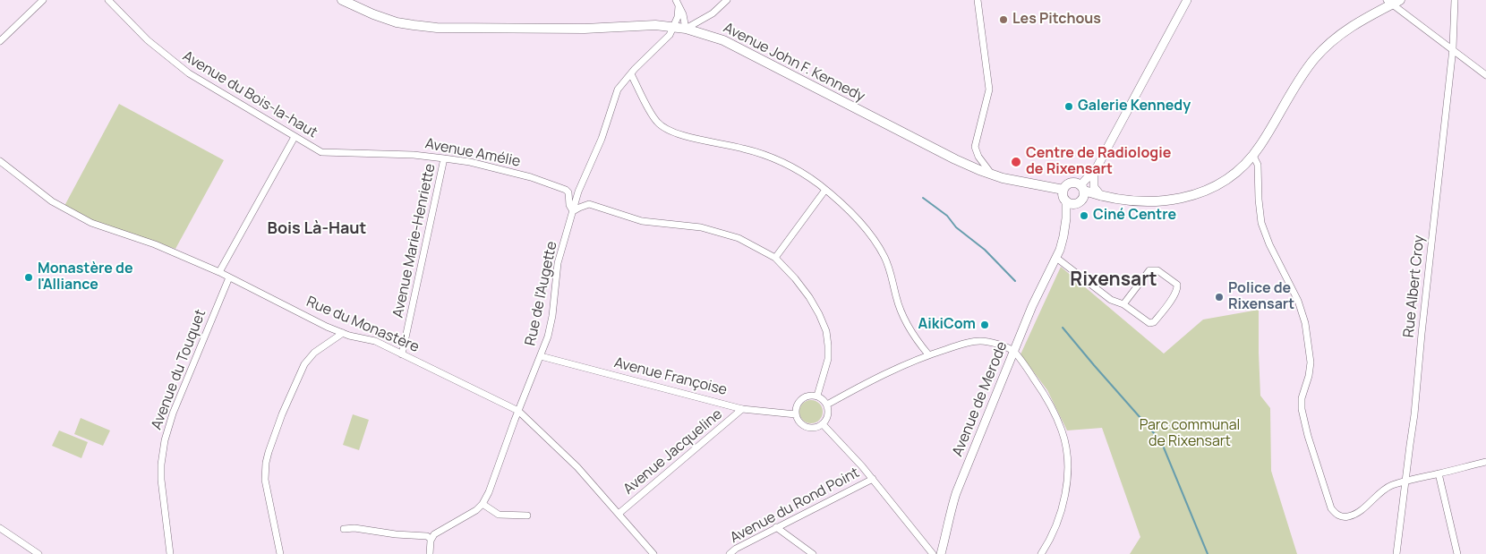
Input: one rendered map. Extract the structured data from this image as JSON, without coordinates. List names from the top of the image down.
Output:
{
  "streets": {
    "main road": ["Avenue John F. Kennedy"],
    "street": [
      "Avenue du Bois-la-haut",
      "Avenue Amélie",
      "Avenue Marie-Henriette",
      "Rue Albert Croy",
      "Rue de l'Augette",
      "Rue du Monastère",
      "Avenue du Touquet",
      "Avenue Françoise",
      "Avenue de Merode",
      "Avenue Jacqueline",
      "Avenue du Rond Point"
    ]
  },
  "crossings": [
    ["Avenue John F. Kennedy", "Rue de l'Augette"],
    ["Avenue John F. Kennedy", "Avenue de Merode"],
    ["Avenue du Bois-la-haut", "Avenue Amélie"],
    ["Avenue Amélie", "Avenue Marie-Henriette"],
    ["Avenue Amélie", "Rue de l'Augette"],
    ["Avenue Marie-Henriette", "Rue du Monastère"],
    ["Rue de l'Augette", "Rue du Monastère"],
    ["Rue de l'Augette", "Avenue Françoise"],
    ["Rue du Monastère", "Avenue du Touquet"],
    ["Rue du Monastère", "Avenue Jacqueline"],
    ["Avenue Françoise", "Avenue Jacqueline"]
  ],
  "districts": ["Bois Là-Haut", "Rixensart"],
  "parks": ["Parc communal de Rixensart"],
  "places": [
    "Les Pitchous",
    "Galerie Kennedy",
    "Centre de Radiologie de Rixensart",
    "Ciné Centre",
    "Monastère de l'Alliance",
    "Police de Rixensart",
    "AikiCom"
  ]
}
